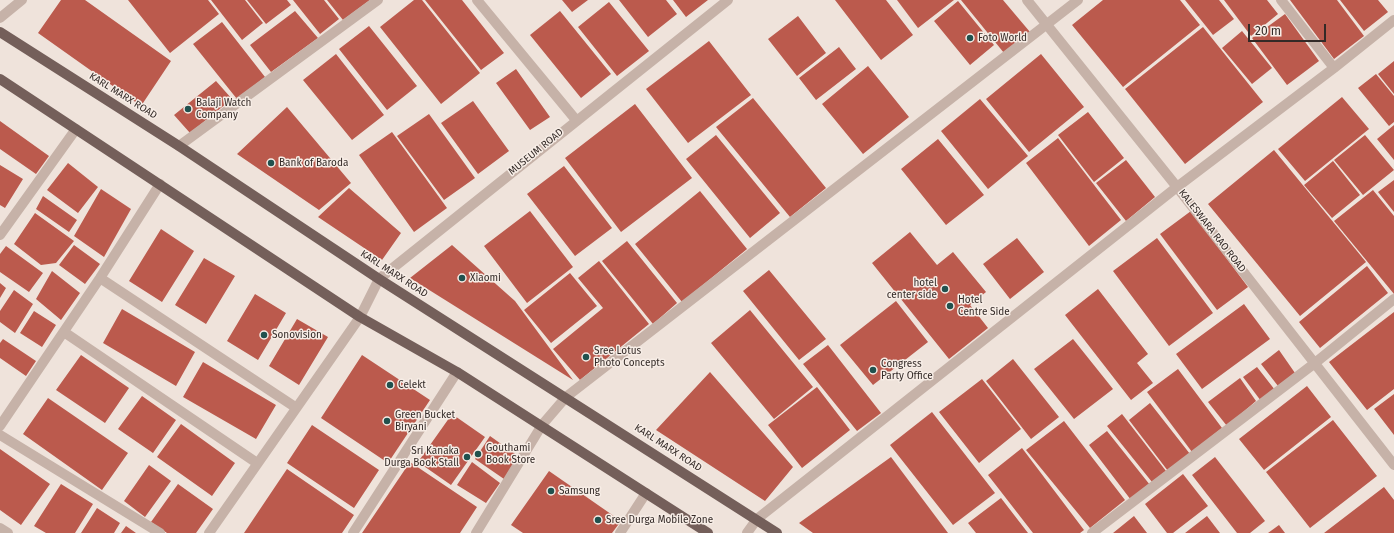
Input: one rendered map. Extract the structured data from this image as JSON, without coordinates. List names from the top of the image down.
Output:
{
  "streets": {
    "main road": ["KARL MARX ROAD"],
    "street": ["MUSEUM ROAD", "KALESWARA RAO ROAD"]
  },
  "crossings": [
    ["KARL MARX ROAD", "MUSEUM ROAD"]
  ],
  "places": [
    "Foto World",
    "Balaji Watch Company",
    "Bank of Baroda",
    "Xiaomi",
    "hotel center side",
    "Hotel Centre Side",
    "Sonovision",
    "Sree Lotus Photo Concepts",
    "Congress Party Office",
    "Celekt",
    "Green Bucket Biryani",
    "Gouthami Book Store",
    "Sri Kanaka Durga Book Stall",
    "Samsung",
    "Sree Durga Mobile Zone"
  ],
  "scale_bar": "20 m"
}
